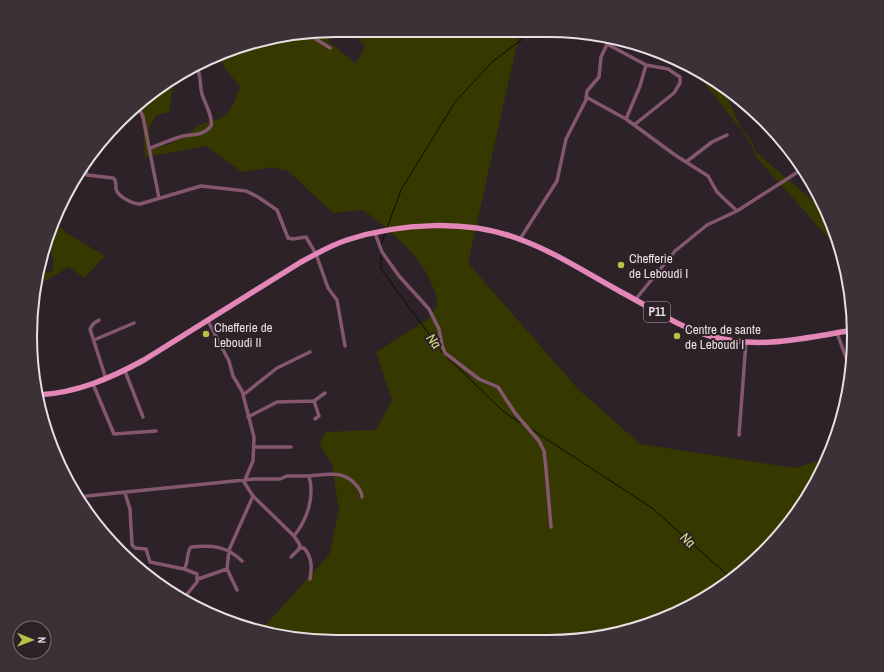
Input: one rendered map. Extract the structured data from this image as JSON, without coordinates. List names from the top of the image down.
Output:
{
  "streets": {
    "main road": ["P11"]
  },
  "water": ["Na"],
  "places": ["Chefferie de Leboudi I", "Chefferie de Leboudi II", "Centre de sante de Leboudi I"],
  "north": "right"
}
